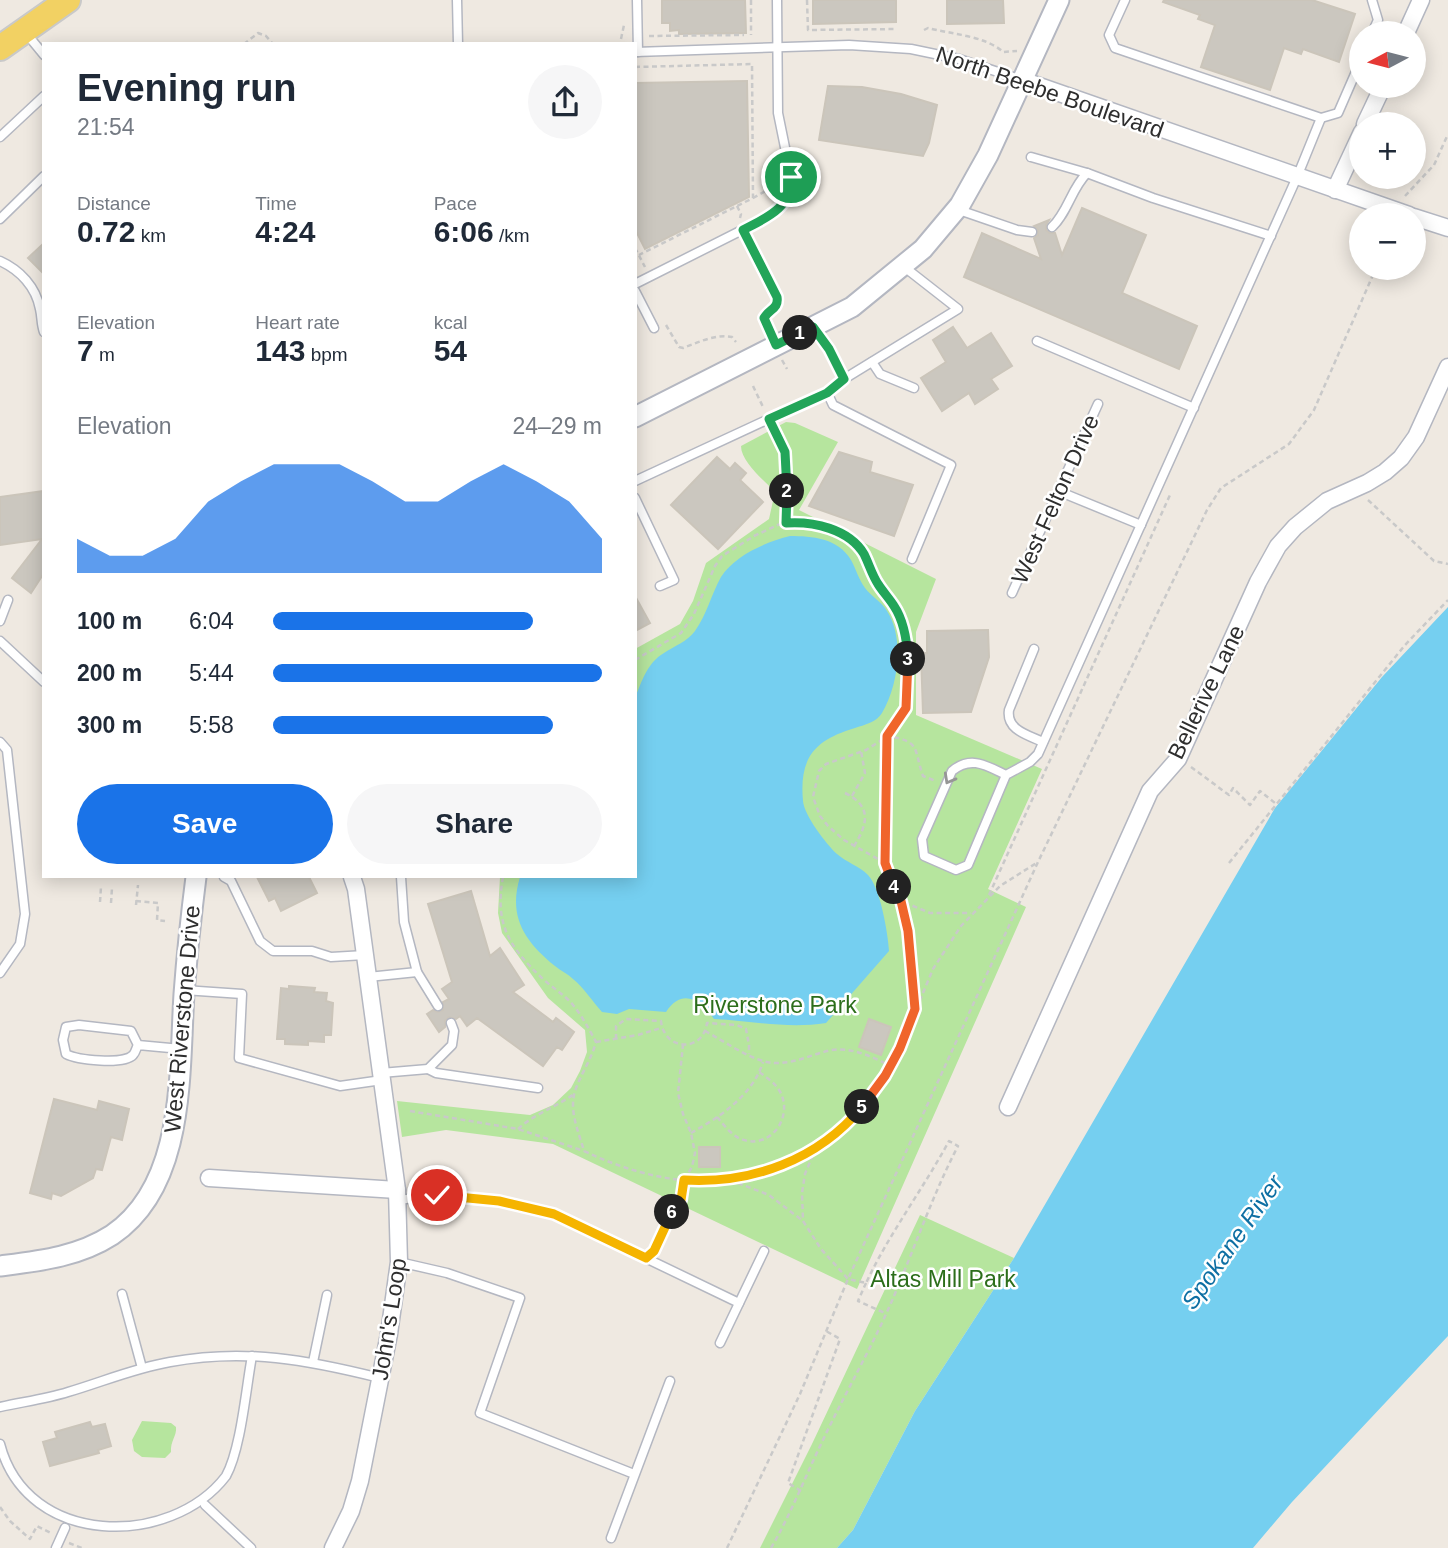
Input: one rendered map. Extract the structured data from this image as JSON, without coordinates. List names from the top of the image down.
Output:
{
  "streets": {
    "street": [
      "North Beebe Boulevard",
      "Bellerive Lane",
      "West Riverstone Drive",
      "John's Loop"
    ],
    "lane": ["West Felton Drive"]
  },
  "water": ["Spokane River"],
  "parks": ["Riverstone Park", "Altas Mill Park"],
  "north": "left",
  "page": {
    "map_buttons": ["+", "−"],
    "heading": ["Evening run", "21:54"],
    "stats": [
      ["Distance", "0.72 km"],
      ["Time", "4:24"],
      ["Pace", "6:06 /km"],
      ["Elevation", "7 m"],
      ["Heart rate", "143 bpm"],
      ["kcal", "54"]
    ],
    "pins": [
      "1",
      "2",
      "3",
      "4",
      "5",
      "6"
    ],
    "chart": ["Elevation", "24–29 m"],
    "list": [
      {
        "name": "100 m",
        "note": "6:04"
      },
      {
        "name": "200 m",
        "note": "5:44"
      },
      {
        "name": "300 m",
        "note": "5:58"
      }
    ],
    "buttons": ["Save", "Share"]
  }
}
